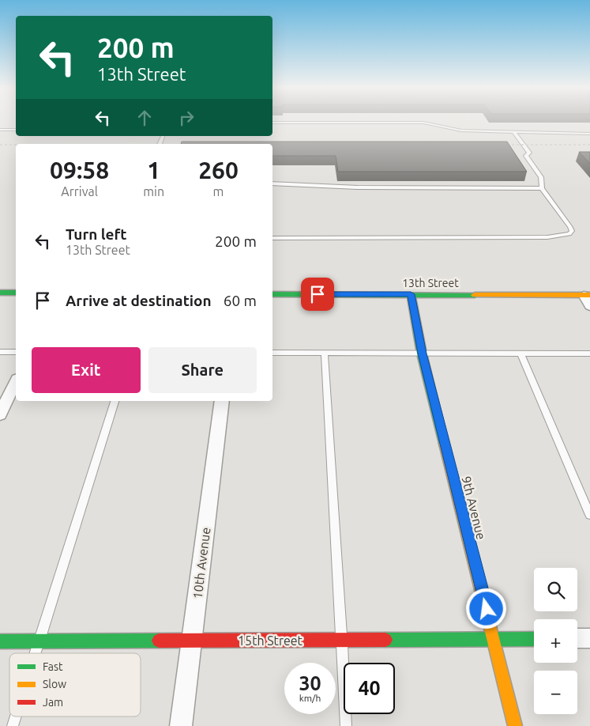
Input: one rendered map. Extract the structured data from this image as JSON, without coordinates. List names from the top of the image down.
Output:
{
  "streets": {
    "street": [
      "13th Street",
      "9th Avenue",
      "10th Avenue",
      "15th Street"
    ]
  },
  "crossings": [
    ["13th Street", "9th Avenue"],
    ["9th Avenue", "15th Street"],
    ["10th Avenue", "15th Street"]
  ],
  "legend": ["Fast", "Slow", "Jam"],
  "page": {
    "turn": ["200 m", "13th Street"],
    "eta": [
      "09:58",
      "Arrival",
      "1",
      "min",
      "260",
      "m"
    ],
    "list": [
      {
        "name": "Turn left",
        "note": "13th Street",
        "value": "200 m"
      },
      {
        "name": "Arrive at destination",
        "value": "60 m"
      }
    ],
    "buttons": ["Exit", "Share"],
    "map_buttons": ["+", "−"],
    "speed": "30 km/h",
    "limit": "40"
  }
}
